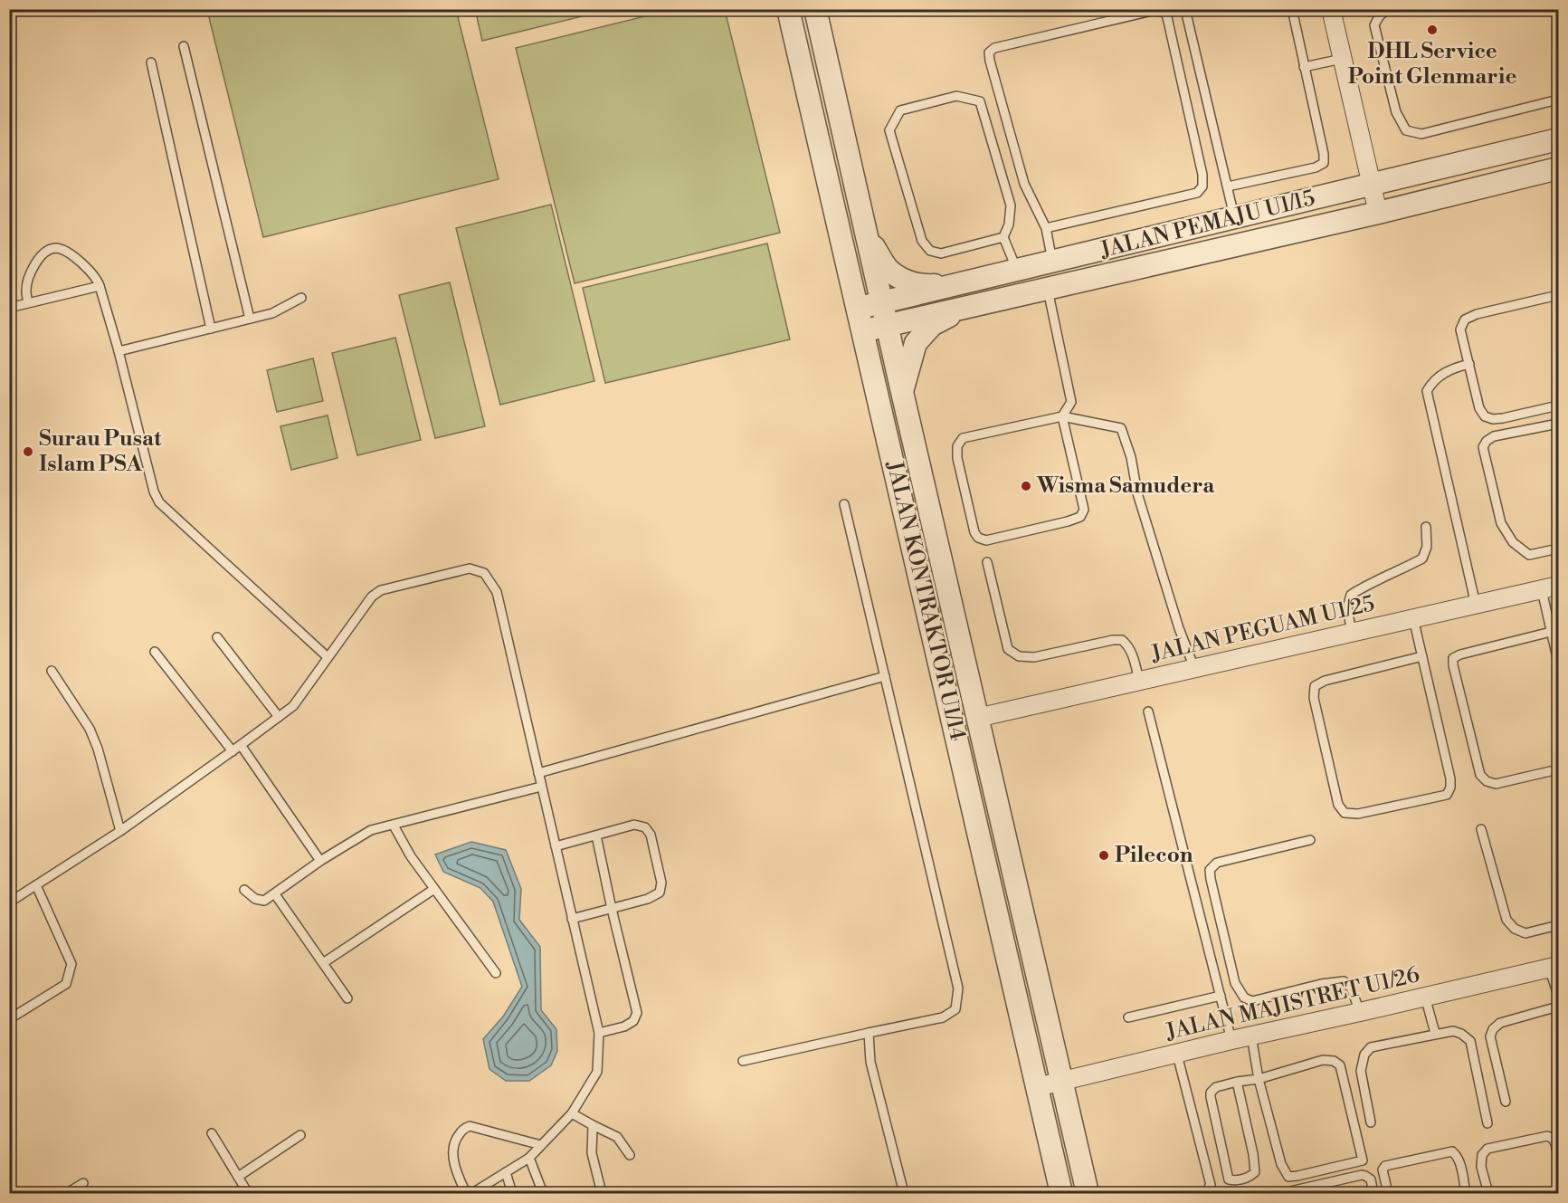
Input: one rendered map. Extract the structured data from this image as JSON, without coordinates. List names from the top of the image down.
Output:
{
  "streets": {
    "street": [
      "JALAN PEMAJU U1/15",
      "JALAN KONTRAKTOR U1/14",
      "JALAN PEGUAM U1/25",
      "JALAN MAJISTRET U1/26"
    ]
  },
  "crossings": [
    ["JALAN PEMAJU U1/15", "JALAN KONTRAKTOR U1/14"],
    ["JALAN KONTRAKTOR U1/14", "JALAN PEGUAM U1/25"],
    ["JALAN KONTRAKTOR U1/14", "JALAN MAJISTRET U1/26"]
  ],
  "places": [
    "DHL Service Point Glenmarie",
    "Surau Pusat Islam PSA",
    "Wisma Samudera",
    "Pilecon"
  ]
}
